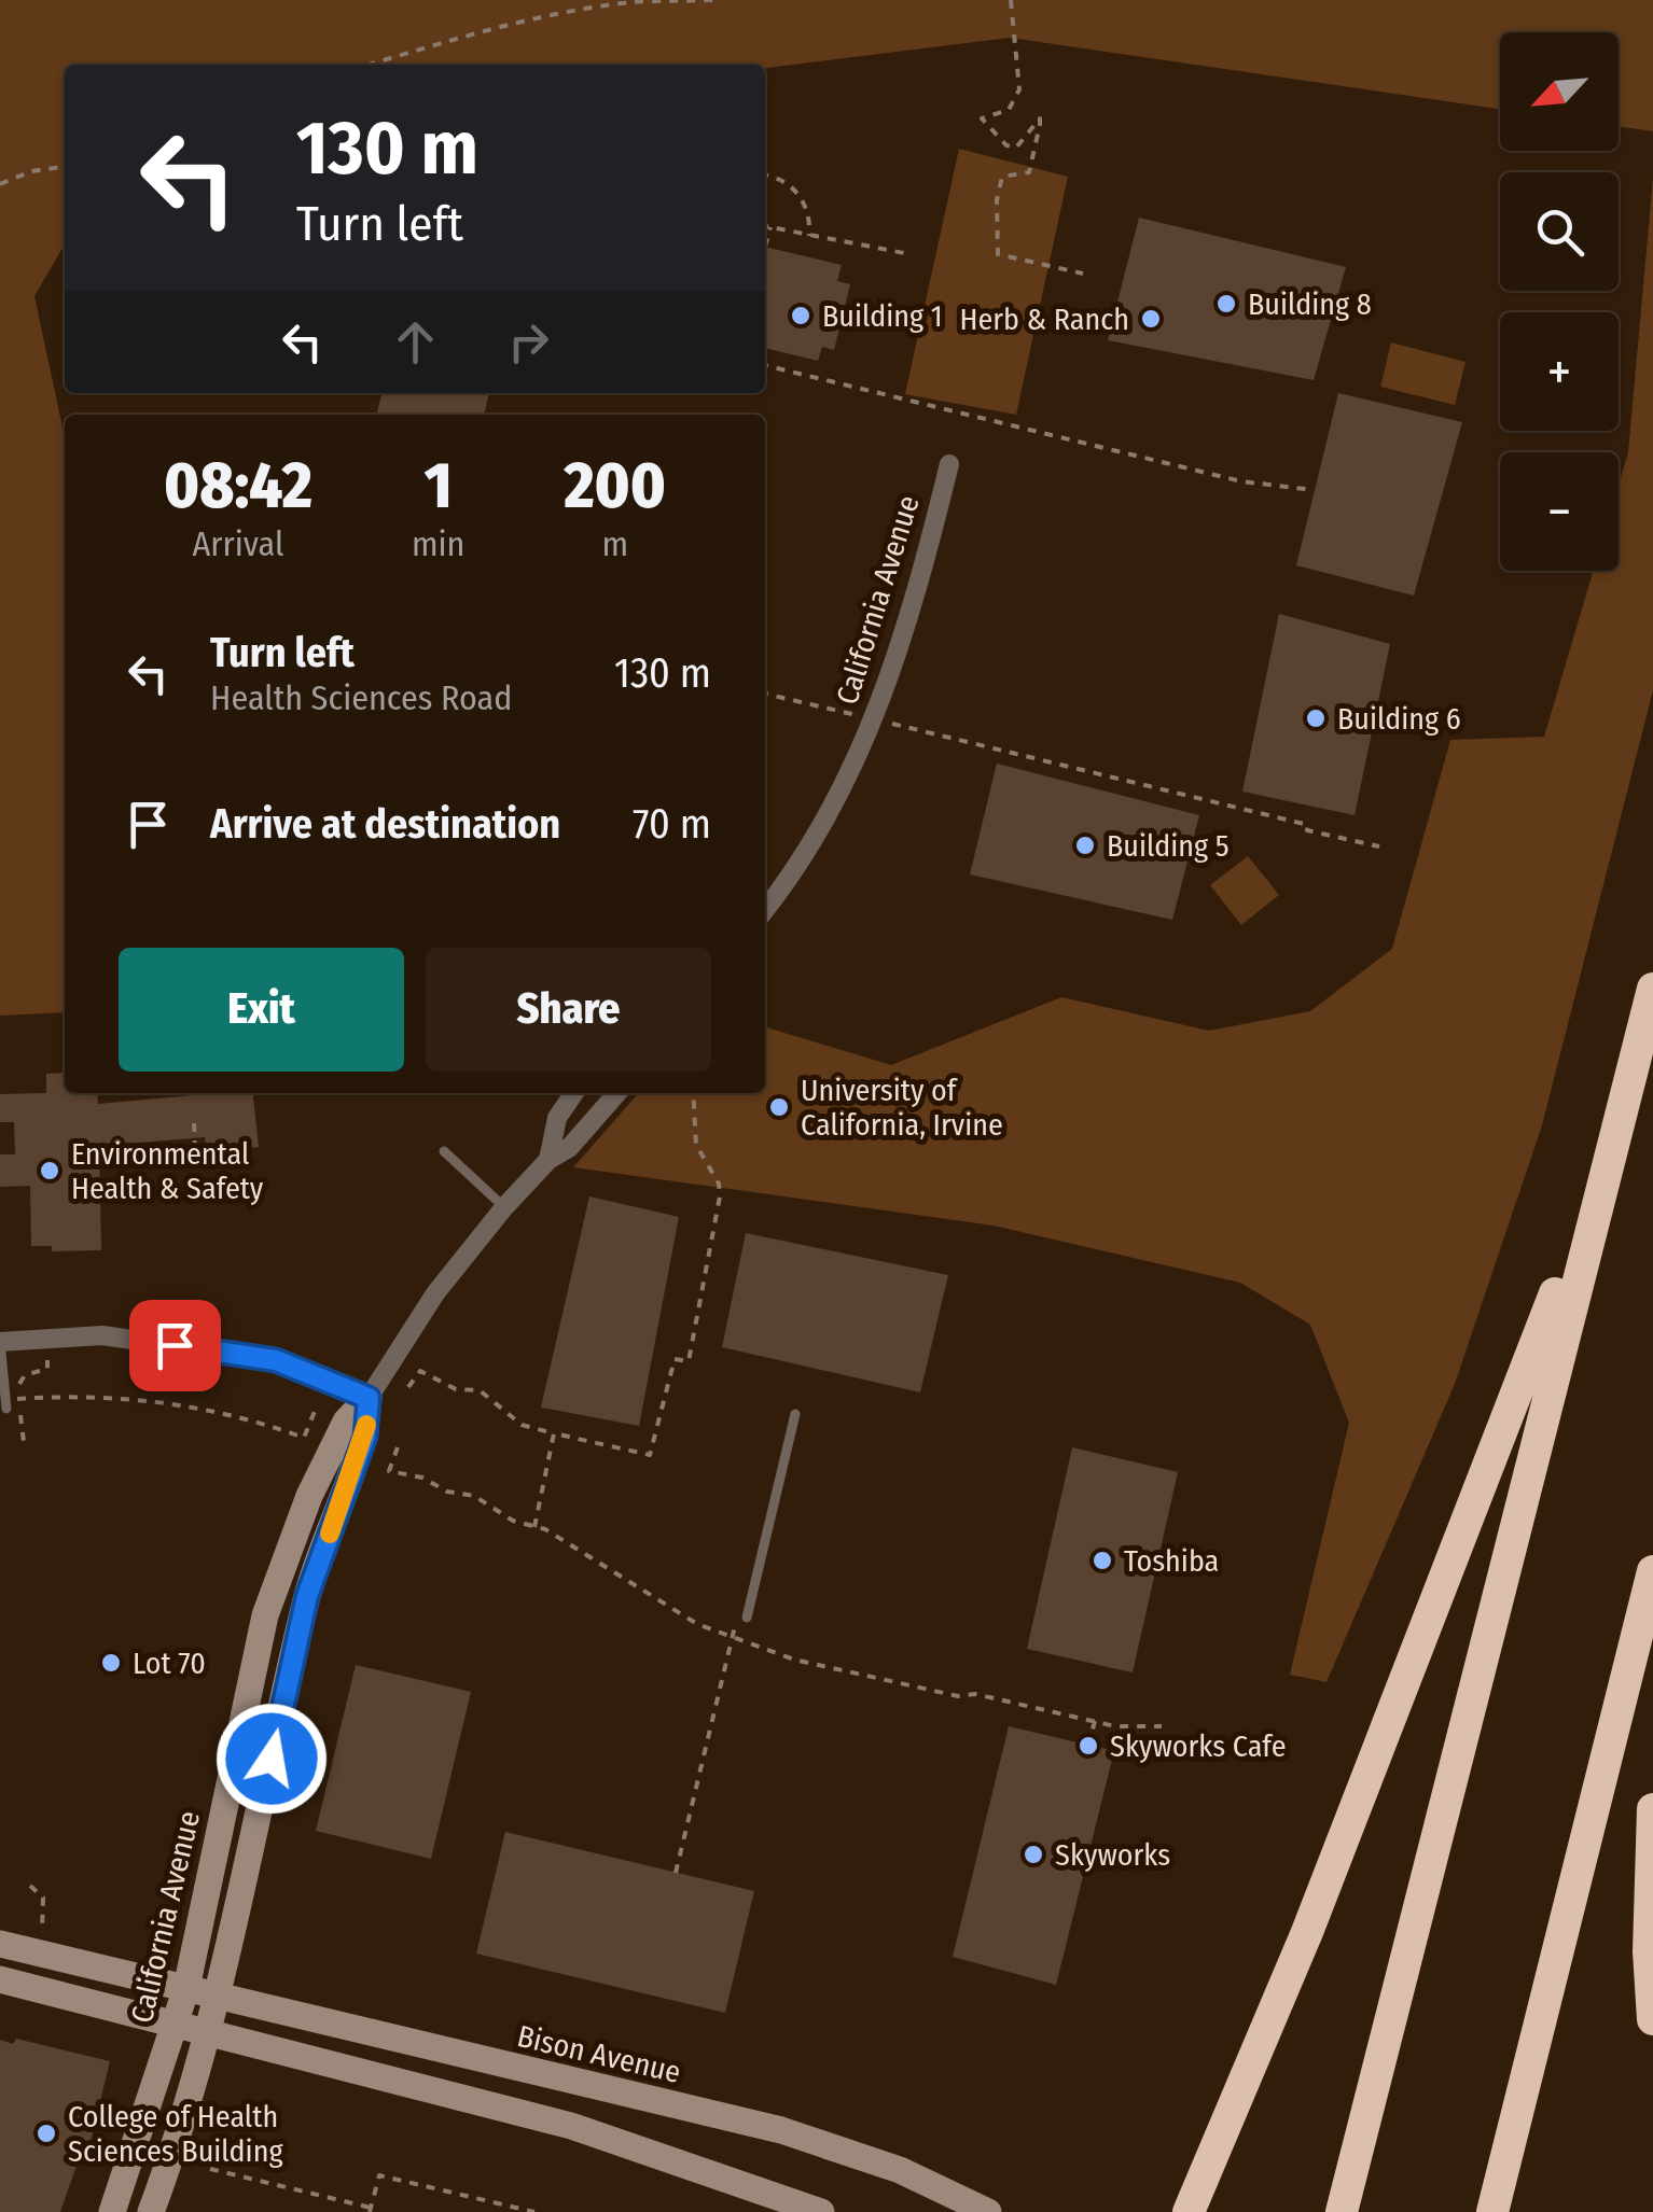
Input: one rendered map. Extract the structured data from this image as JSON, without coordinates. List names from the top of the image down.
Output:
{
  "streets": {
    "main road": ["California Avenue", "Bison Avenue"]
  },
  "crossings": [
    ["California Avenue", "Bison Avenue"]
  ],
  "places": [
    "Building 8",
    "Building 1",
    "Herb & Ranch",
    "Building 6",
    "Building 5",
    "University of California, Irvine",
    "Environmental Health & Safety",
    "Toshiba",
    "Lot 70",
    "Skyworks Cafe",
    "Skyworks",
    "College of Health Sciences Building"
  ],
  "north": "bottom left",
  "page": {
    "map_buttons": ["+", "−"],
    "turn": ["130 m", "Turn left"],
    "eta": [
      "08:42",
      "Arrival",
      "1",
      "min",
      "200",
      "m"
    ],
    "list": [
      {
        "name": "Turn left",
        "note": "Health Sciences Road",
        "value": "130 m"
      },
      {
        "name": "Arrive at destination",
        "value": "70 m"
      }
    ],
    "buttons": ["Exit", "Share"]
  }
}
